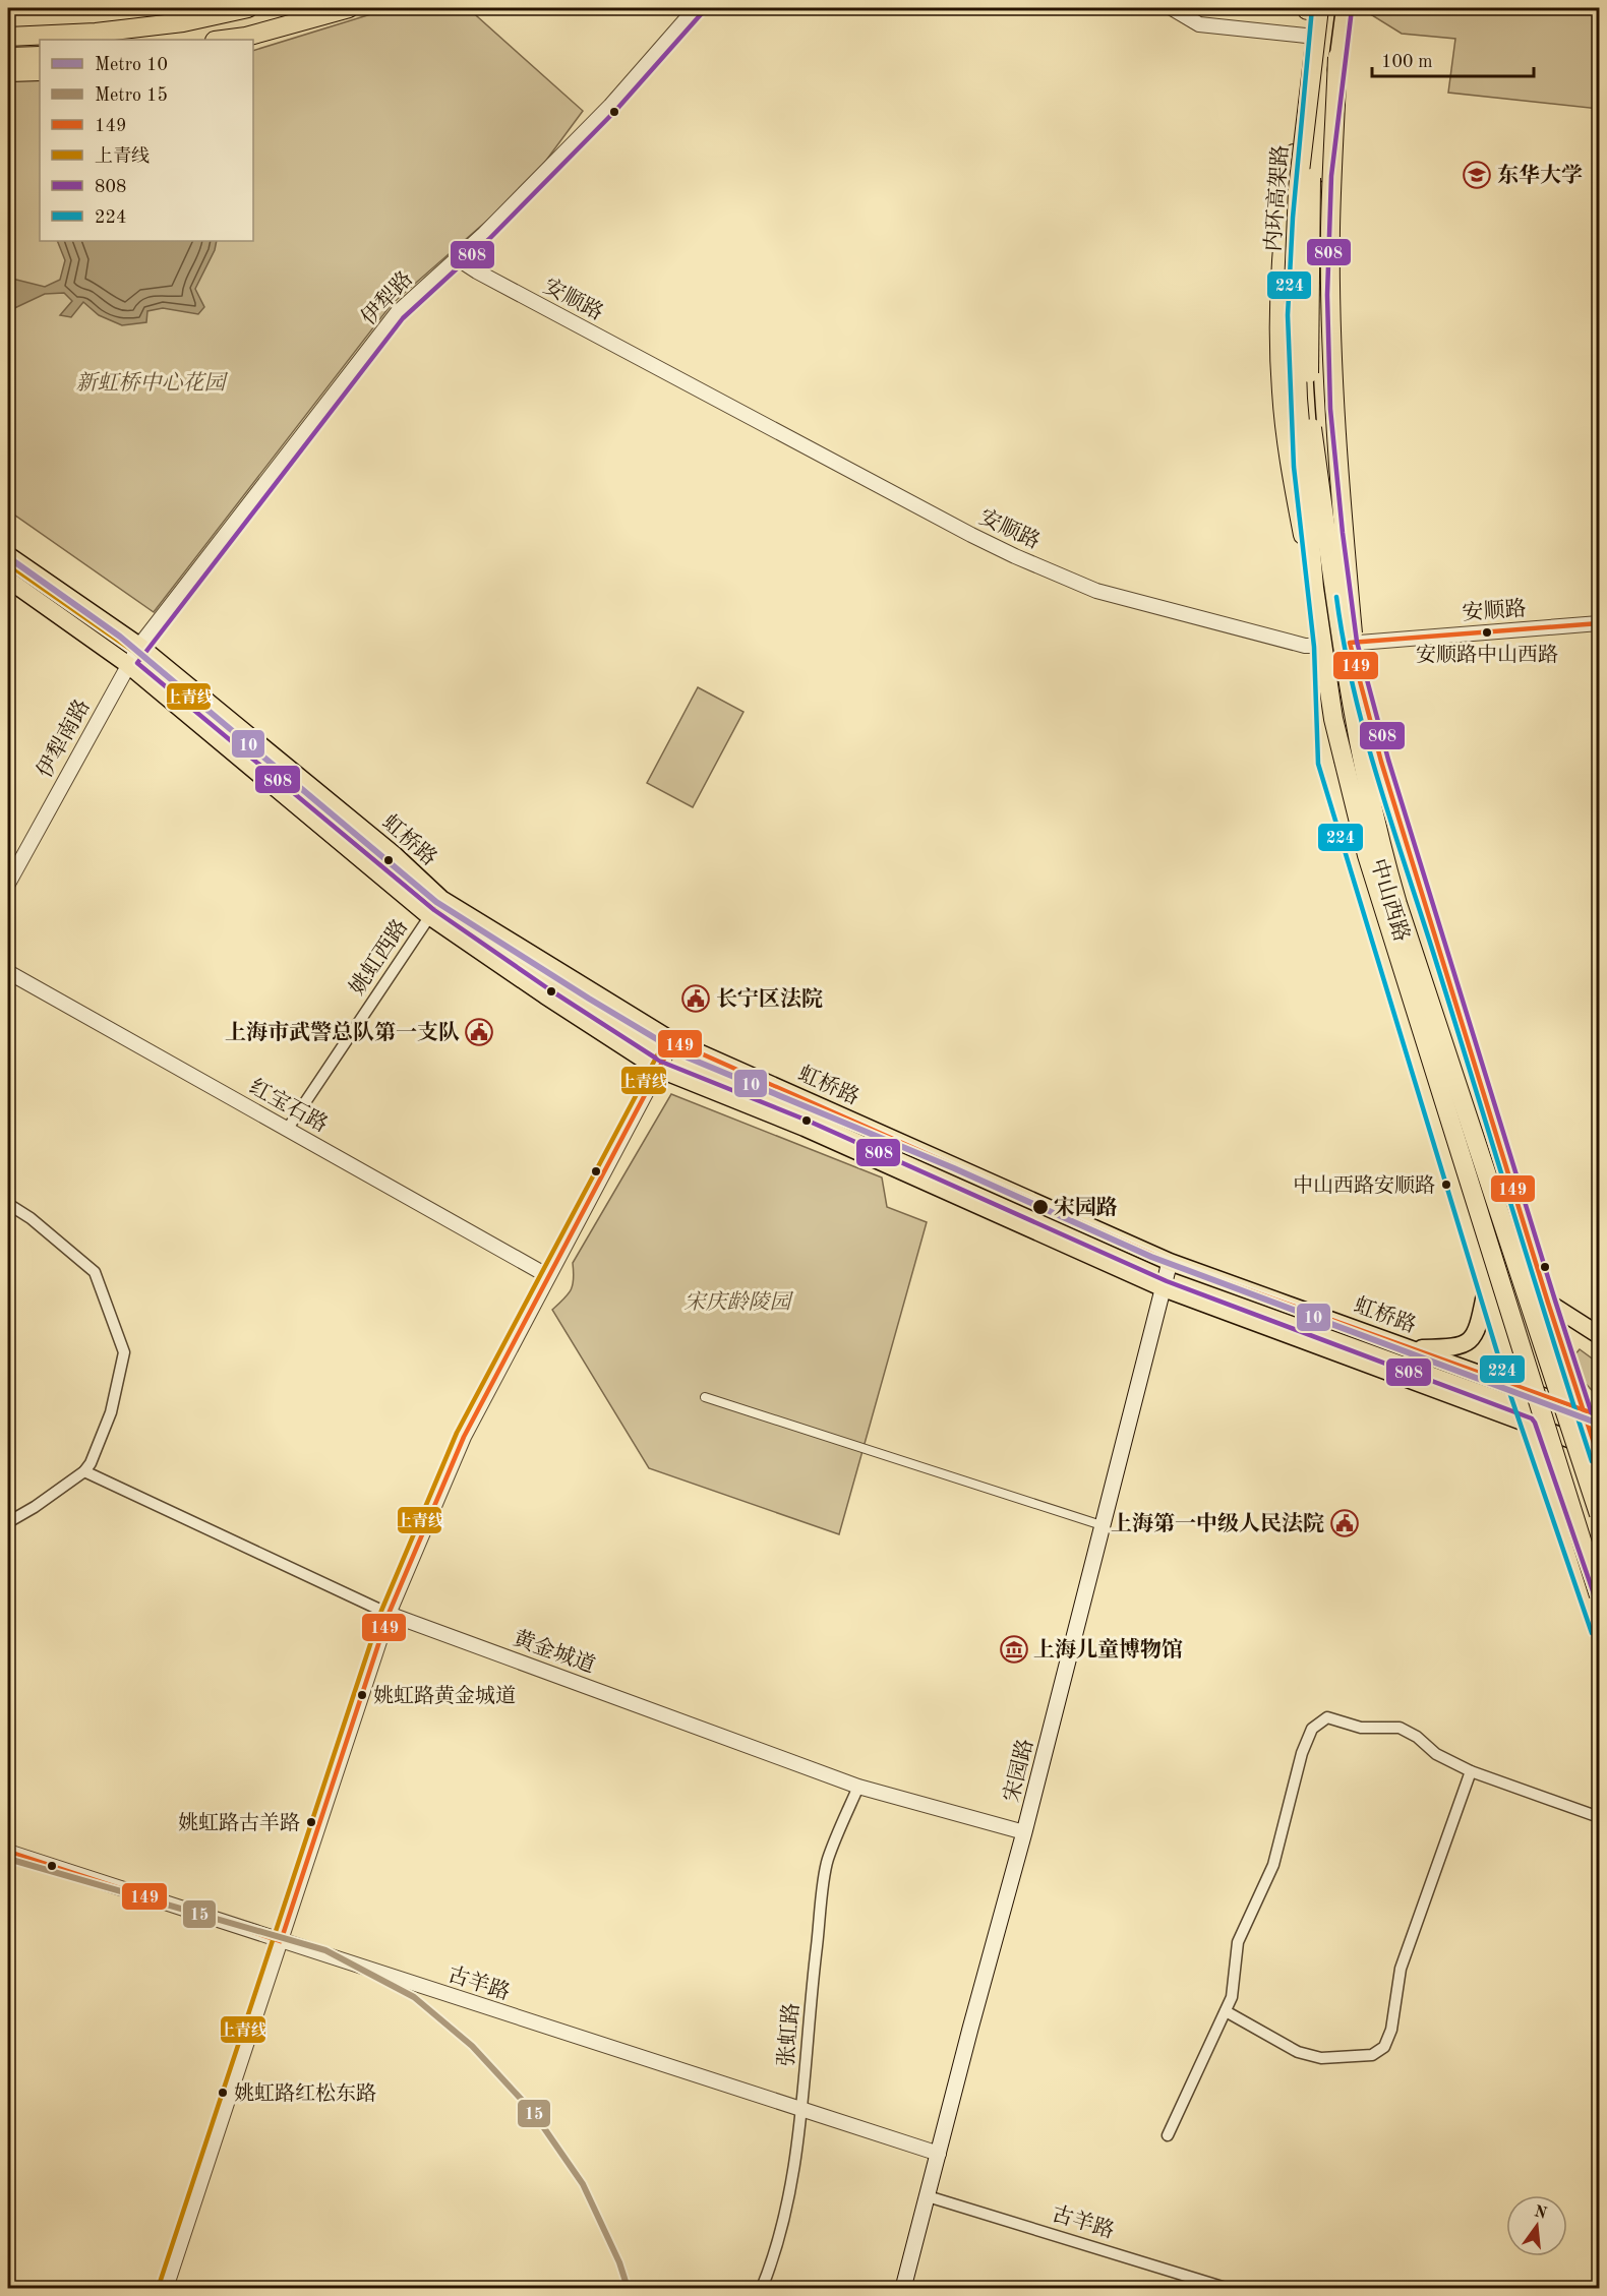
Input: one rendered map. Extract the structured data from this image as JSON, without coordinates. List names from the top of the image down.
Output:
{
  "streets": {
    "highway": ["内环高架路"],
    "main road": ["虹桥路", "中山西路", "宋园路"],
    "street": [
      "伊犁路",
      "安顺路",
      "伊犁南路",
      "姚虹西路",
      "红宝石路",
      "黄金城道",
      "古羊路",
      "张虹路"
    ]
  },
  "crossings": [
    ["内环高架路", "中山西路"],
    ["伊犁路", "安顺路"],
    ["伊犁路", "伊犁南路"],
    ["伊犁路", "虹桥路"],
    ["安顺路", "中山西路"],
    ["伊犁南路", "虹桥路"],
    ["虹桥路", "中山西路"],
    ["虹桥路", "姚虹西路"],
    ["虹桥路", "宋园路"],
    ["姚虹西路", "红宝石路"],
    ["黄金城道", "宋园路"],
    ["黄金城道", "张虹路"],
    ["宋园路", "古羊路"],
    ["古羊路", "张虹路"]
  ],
  "parks": ["新虹桥中心花园", "宋庆龄陵园"],
  "places": {
    "school or university": ["东华大学"],
    "other": [
      "安顺路中山西路",
      "中山西路安顺路",
      "宋园路",
      "姚虹路黄金城道",
      "姚虹路古羊路",
      "姚虹路红松东路"
    ],
    "public building": ["长宁区法院", "上海市武警总队第一支队", "上海第一中级人民法院"],
    "museum": ["上海儿童博物馆"]
  },
  "lines": [
    "transit line 224",
    "transit line 808",
    "metro line 10",
    "transit line 上青线",
    "transit line 149",
    "metro line 15"
  ],
  "legend": [
    "Metro 10",
    "Metro 15",
    "149",
    "上青线",
    "808",
    "224"
  ],
  "scale_bar": "100 m",
  "north": "top"
}
